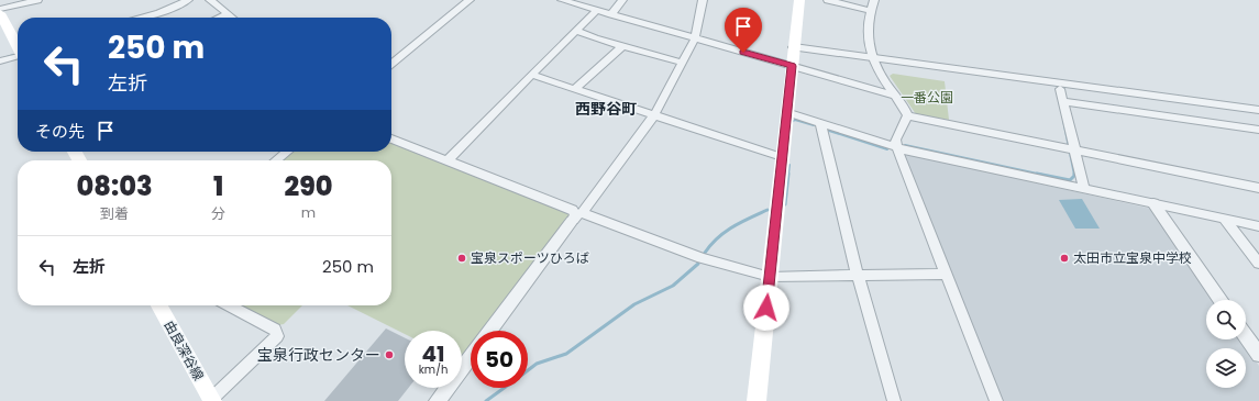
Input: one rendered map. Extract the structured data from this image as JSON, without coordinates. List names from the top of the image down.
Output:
{
  "streets": {
    "main road": ["由良深谷線"]
  },
  "districts": ["西野谷町"],
  "parks": ["一番公園"],
  "places": ["宝泉スポーツひろば", "太田市立宝泉中学校", "宝泉行政センター"],
  "page": {
    "turn": ["250 m", "左折"],
    "then": "その先",
    "eta": [
      "08:03",
      "到着",
      "1",
      "分",
      "290",
      "m"
    ],
    "list": [
      {
        "name": "左折",
        "value": "250 m"
      }
    ],
    "speed": "41 km/h",
    "limit": "50"
  }
}
